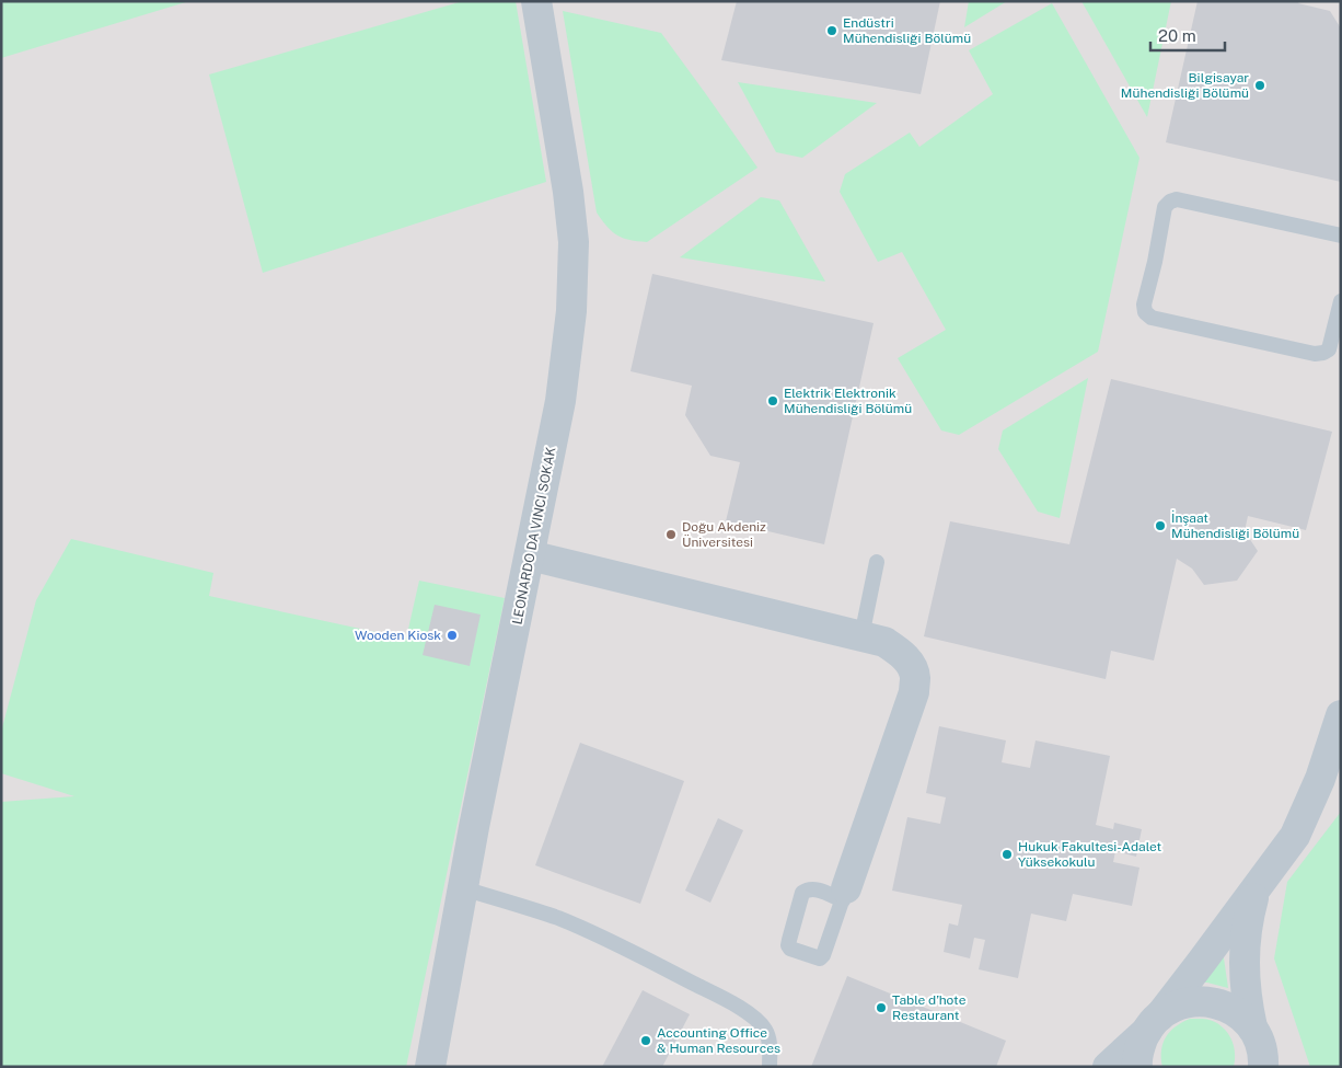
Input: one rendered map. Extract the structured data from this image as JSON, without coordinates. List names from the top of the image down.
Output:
{
  "streets": {
    "street": ["LEONARDO DA VINCI SOKAK"]
  },
  "places": [
    "Endüstri Mühendisliği Bölümü",
    "Bilgisayar Mühendisliği Bölümü",
    "Elektrik Elektronik Mühendisliği Bölümü",
    "İnşaat Mühendisliği Bölümü",
    "Doğu Akdeniz Üniversitesi",
    "Wooden Kiosk",
    "Hukuk Fakultesi-Adalet Yüksekokulu",
    "Table d’hote Restaurant",
    "Accounting Office & Human Resources"
  ],
  "scale_bar": "20 m"
}
